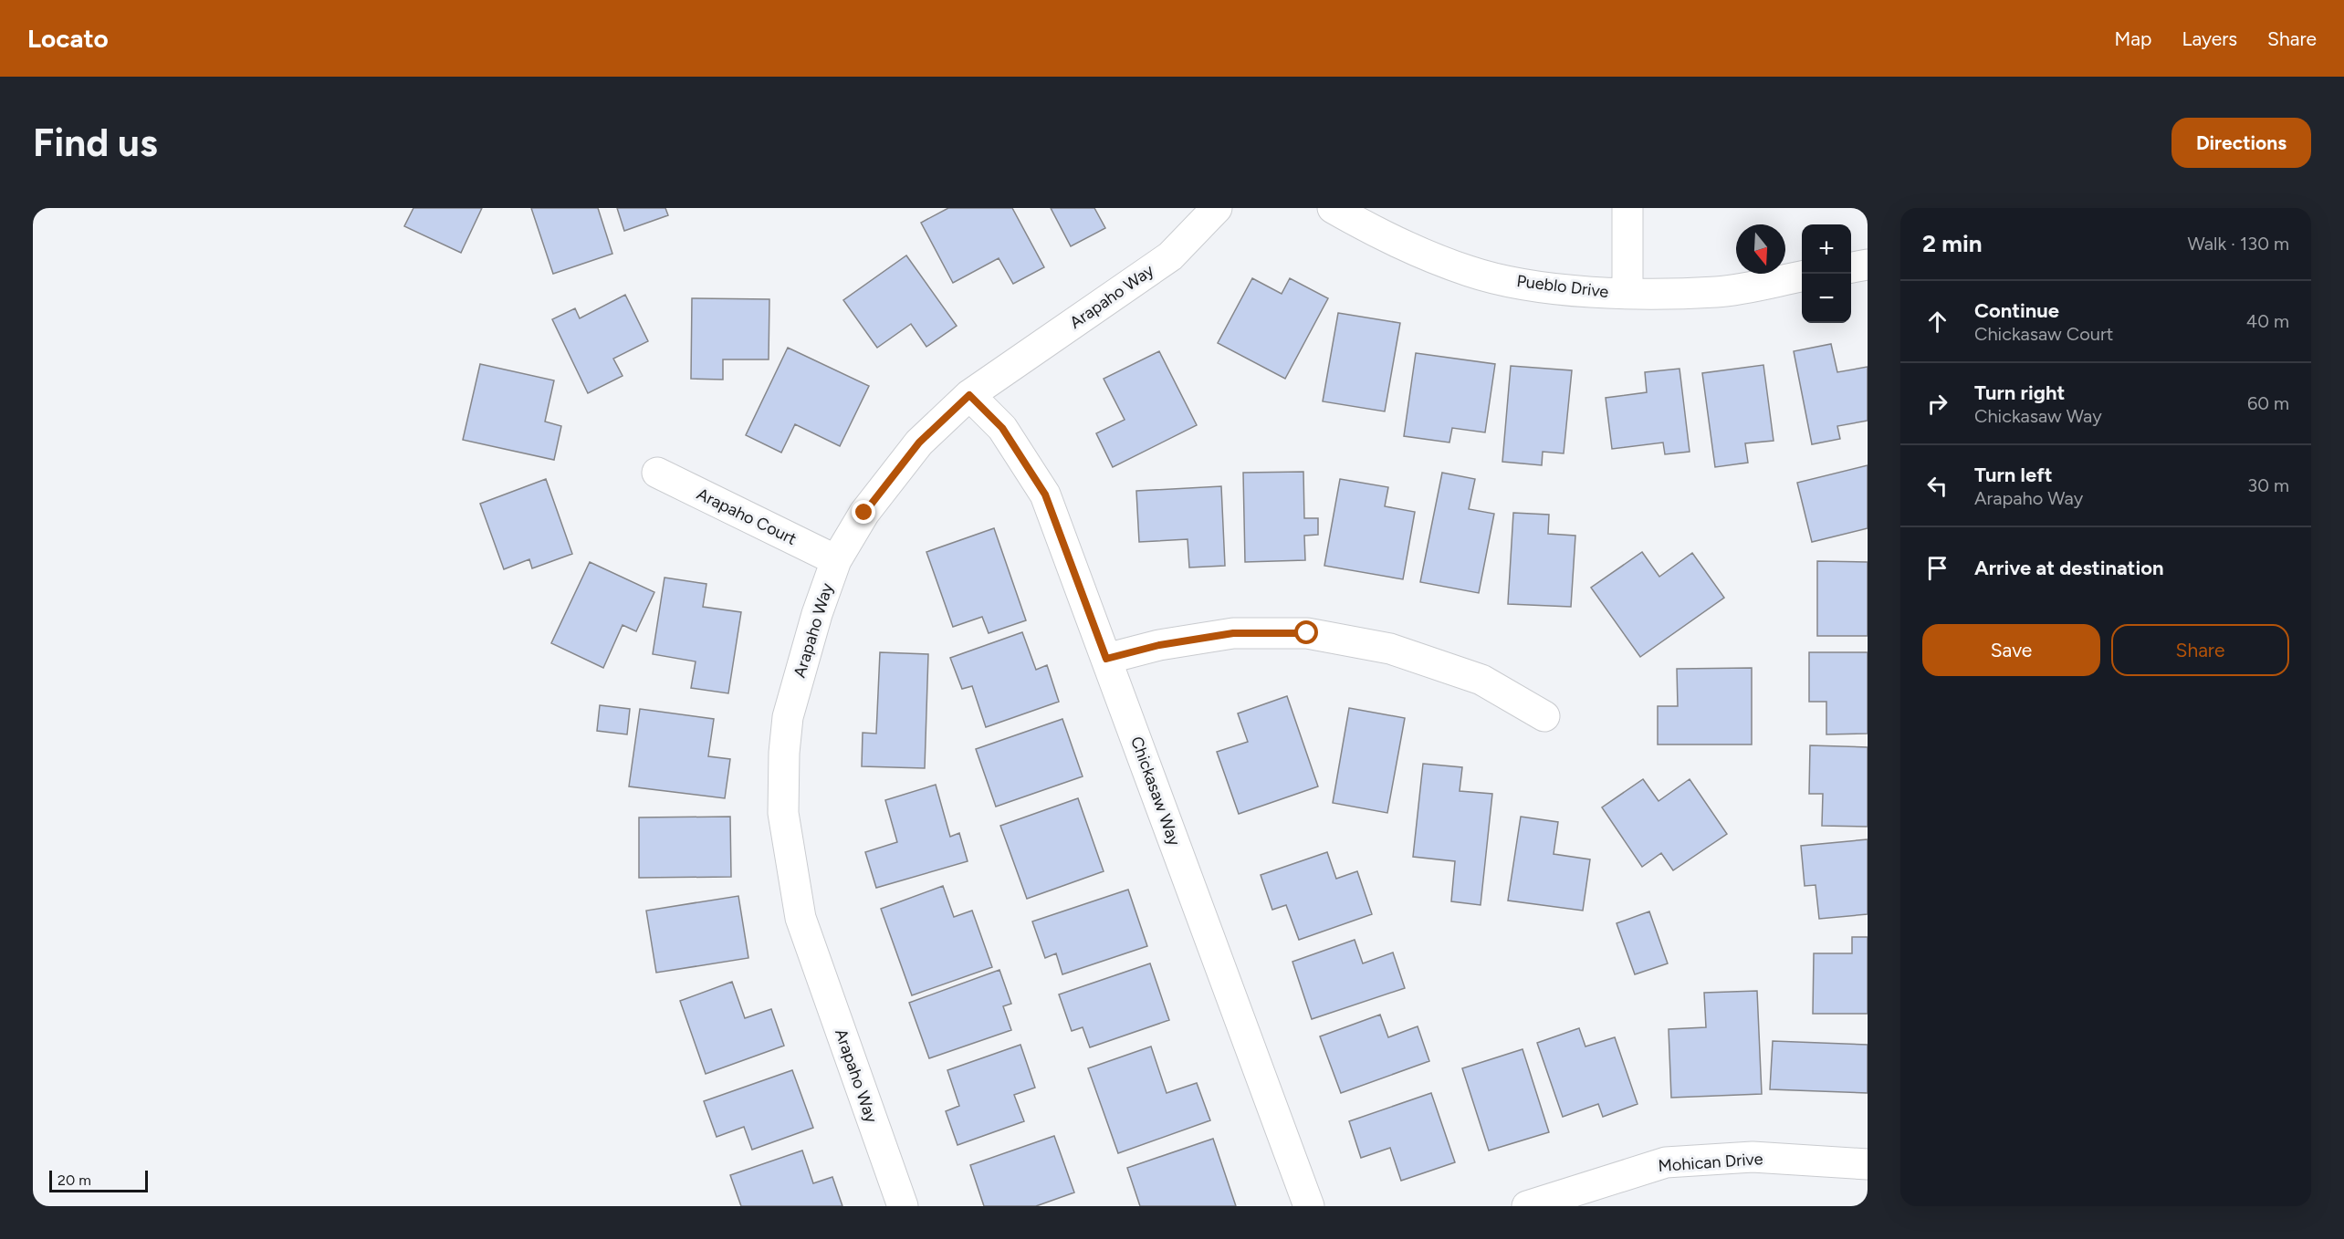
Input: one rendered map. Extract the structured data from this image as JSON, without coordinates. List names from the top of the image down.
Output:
{
  "streets": {
    "street": [
      "Pueblo Drive",
      "Arapaho Way",
      "Arapaho Court",
      "Chickasaw Way",
      "Mohican Drive"
    ]
  },
  "crossings": [
    ["Arapaho Way", "Arapaho Court"],
    ["Arapaho Way", "Chickasaw Way"]
  ],
  "scale_bar": "20 m",
  "north": "bottom",
  "page": {
    "header": "Locato",
    "nav": ["Map", "Layers", "Share"],
    "buttons": [
      "Directions",
      ["Save", "Share"]
    ],
    "title": "Find us",
    "heading": ["2 min", "Walk · 130 m"],
    "map_buttons": ["+", "−"],
    "list": [
      ["Continue", "Chickasaw Court", "40 m"],
      ["Turn right", "Chickasaw Way", "60 m"],
      ["Turn left", "Arapaho Way", "30 m"],
      "Arrive at destination"
    ],
    "scale": "20 m"
  }
}
